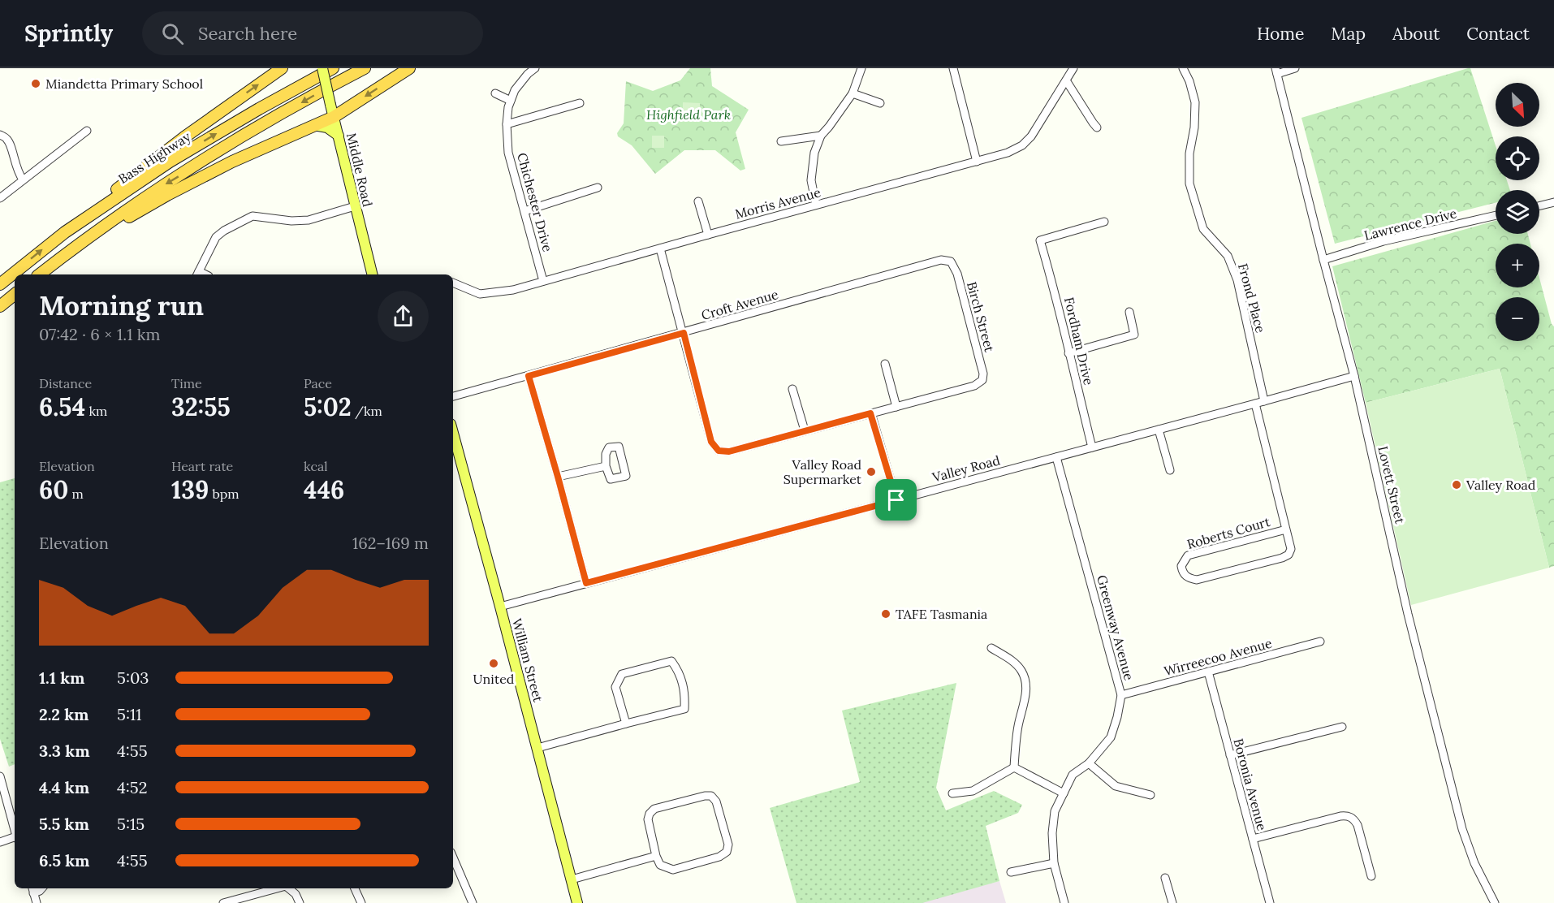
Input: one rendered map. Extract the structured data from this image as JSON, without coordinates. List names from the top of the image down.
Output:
{
  "streets": {
    "highway": ["Bass Highway"],
    "main road": ["Middle Road", "William Street"],
    "street": [
      "Chichester Drive",
      "Morris Avenue",
      "Lawrence Drive",
      "Frond Place",
      "Croft Avenue",
      "Birch Street",
      "Fordham Drive",
      "Valley Road",
      "Lovett Street",
      "Roberts Court",
      "Greenway Avenue",
      "Wirreecoo Avenue",
      "Boronia Avenue"
    ]
  },
  "crossings": [
    ["Chichester Drive", "Morris Avenue"],
    ["Lawrence Drive", "Lovett Street"],
    ["Frond Place", "Valley Road"],
    ["Croft Avenue", "Birch Street"],
    ["Fordham Drive", "Valley Road"],
    ["Valley Road", "Lovett Street"],
    ["Valley Road", "Roberts Court"],
    ["Valley Road", "Greenway Avenue"],
    ["Valley Road", "William Street"],
    ["Greenway Avenue", "Wirreecoo Avenue"],
    ["Wirreecoo Avenue", "Boronia Avenue"]
  ],
  "parks": ["Highfield Park"],
  "places": [
    "Miandetta Primary School",
    "Valley Road Supermarket",
    "Valley Road",
    "TAFE Tasmania",
    "United"
  ],
  "north": "bottom right",
  "page": {
    "header": "Sprintly",
    "search": "Search here",
    "nav": [
      "Home",
      "Map",
      "About",
      "Contact"
    ],
    "map_buttons": ["+", "−"],
    "heading": ["Morning run", "07:42 · 6 × 1.1 km"],
    "stats": [
      ["Distance", "6.54 km"],
      ["Time", "32:55"],
      ["Pace", "5:02 /km"],
      ["Elevation", "60 m"],
      ["Heart rate", "139 bpm"],
      ["kcal", "446"]
    ],
    "chart": ["Elevation", "162–169 m"],
    "list": [
      {
        "name": "1.1 km",
        "note": "5:03"
      },
      {
        "name": "2.2 km",
        "note": "5:11"
      },
      {
        "name": "3.3 km",
        "note": "4:55"
      },
      {
        "name": "4.4 km",
        "note": "4:52"
      },
      {
        "name": "5.5 km",
        "note": "5:15"
      },
      {
        "name": "6.5 km",
        "note": "4:55"
      }
    ]
  }
}
